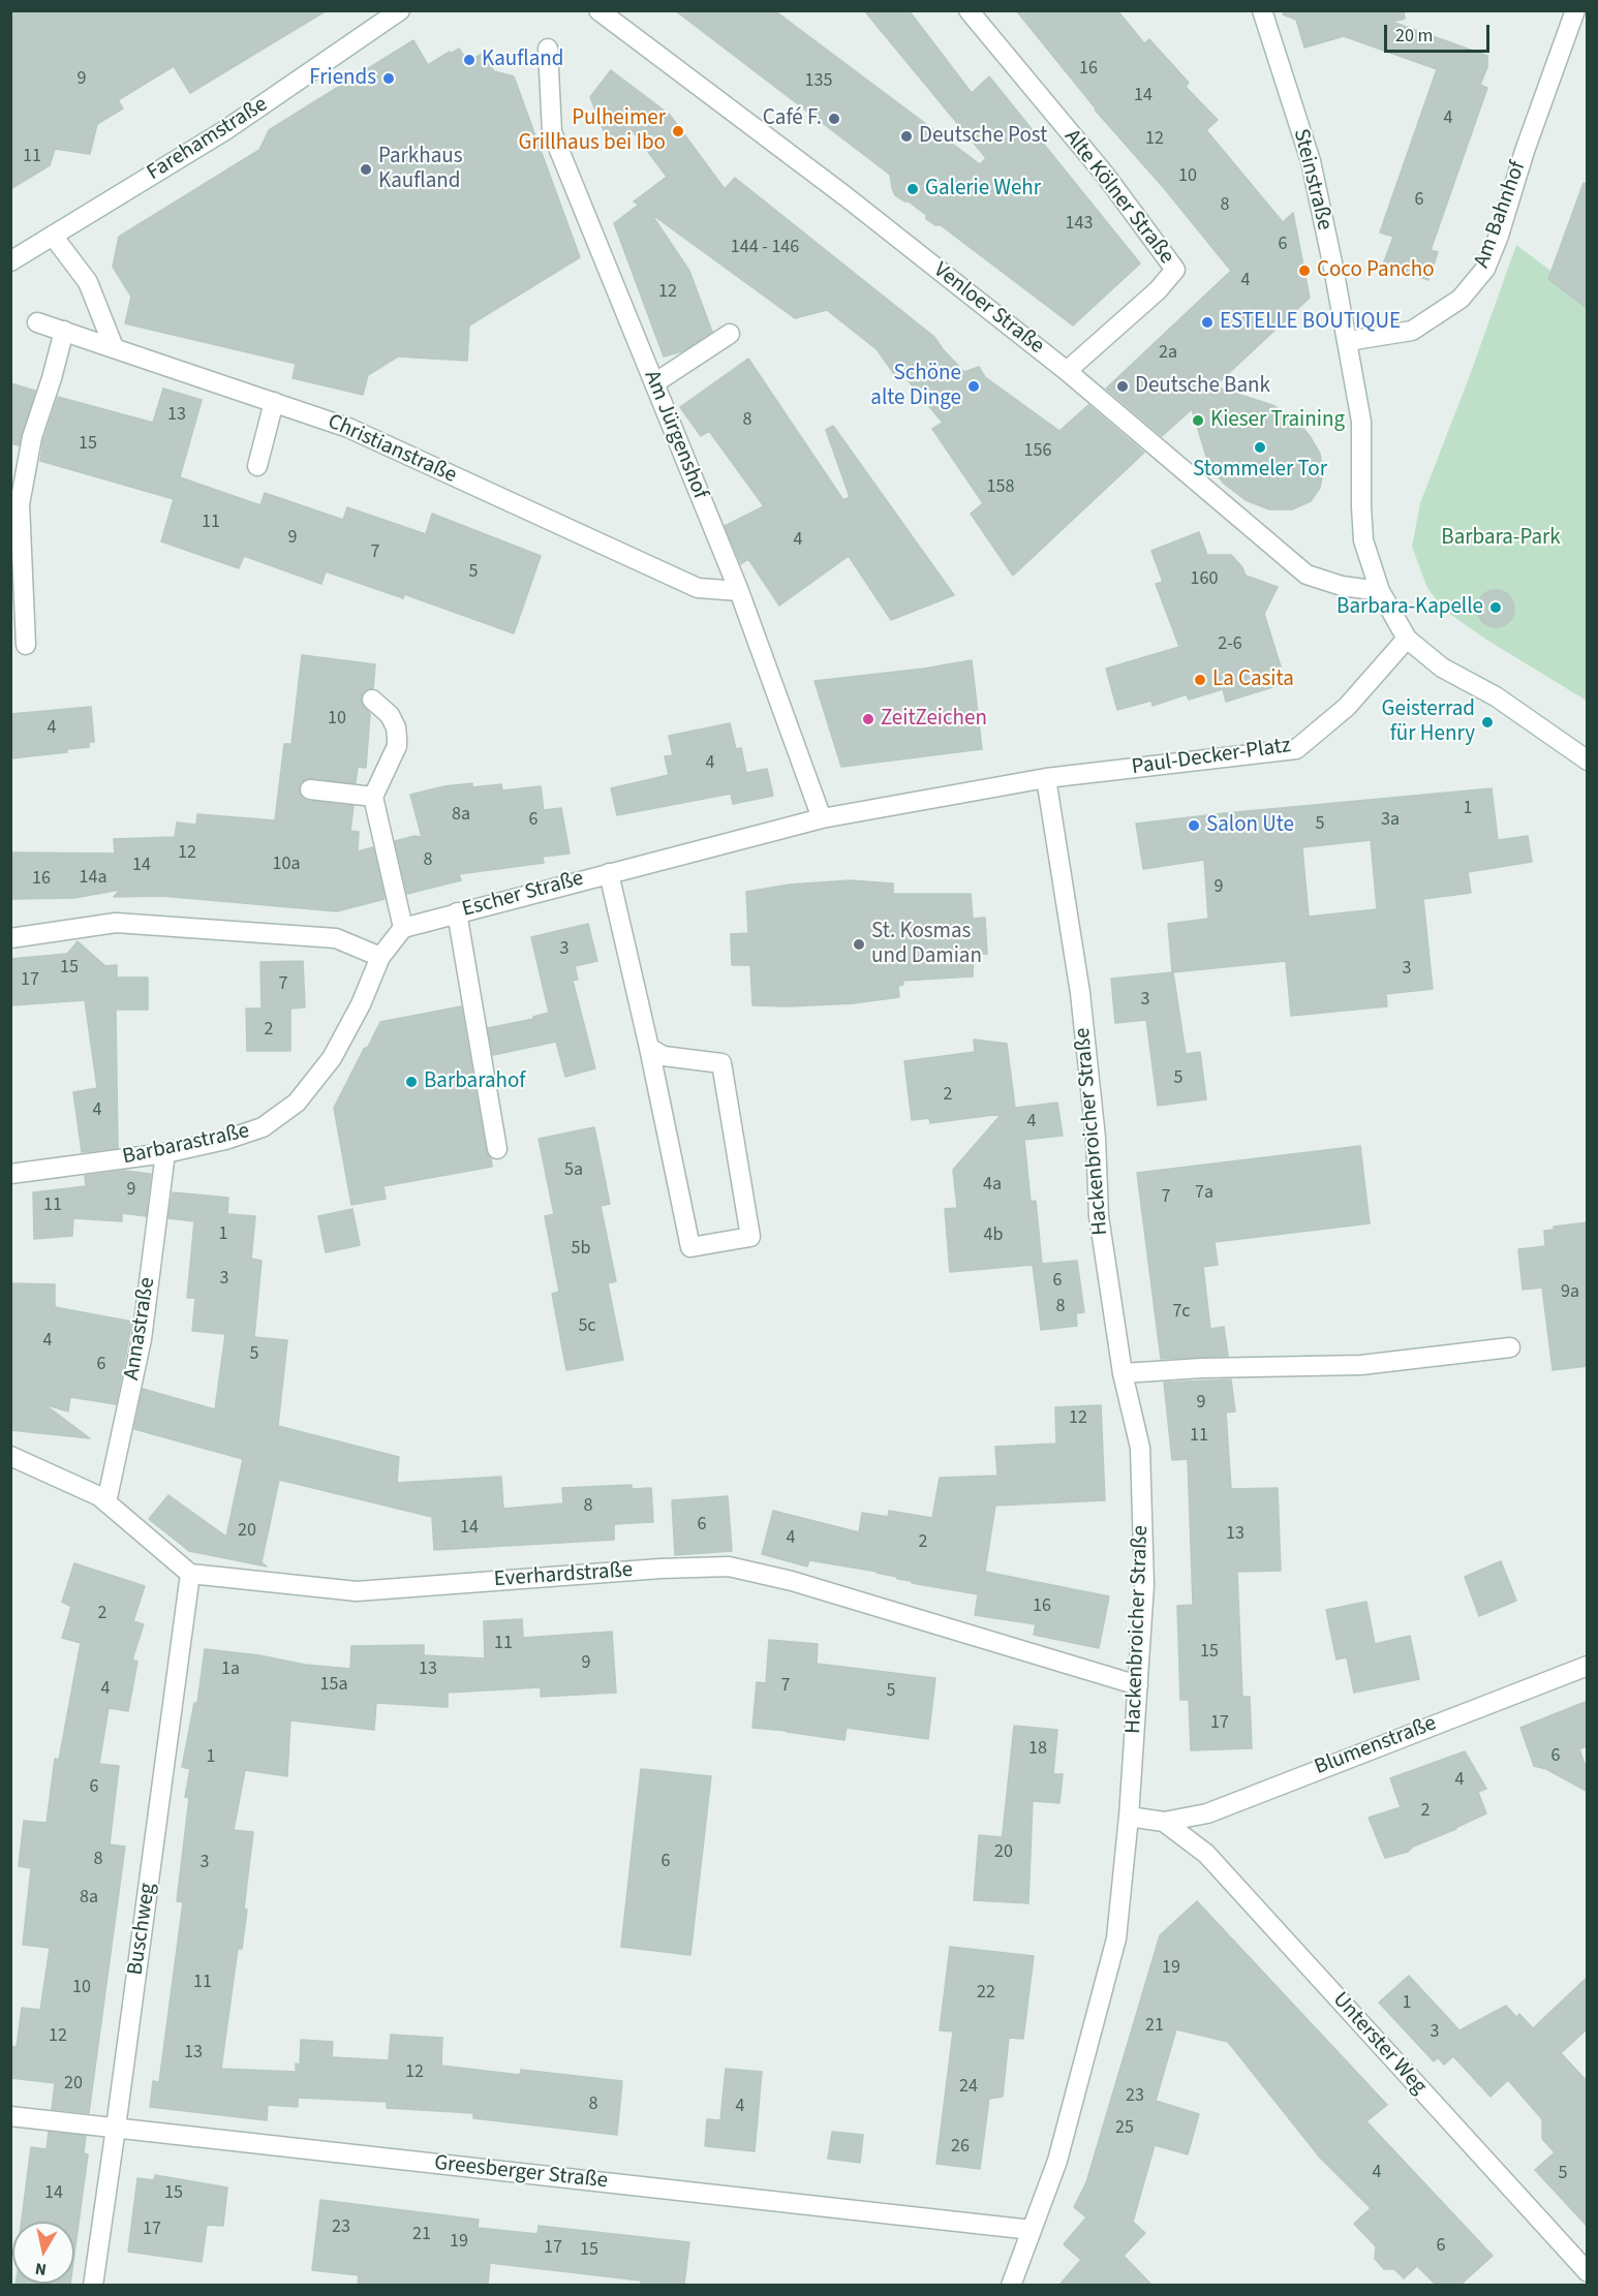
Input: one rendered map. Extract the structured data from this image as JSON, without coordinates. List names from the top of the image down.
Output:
{
  "streets": {
    "street": [
      "Farehamstraße",
      "Steinstraße",
      "Alte Kölner Straße",
      "Am Bahnhof",
      "Venloer Straße",
      "Am Jürgenshof",
      "Christianstraße",
      "Paul-Decker-Platz",
      "Escher Straße",
      "Hackenbroicher Straße",
      "Barbarastraße",
      "Annastraße",
      "Everhardstraße",
      "Blumenstraße",
      "Buschweg",
      "Unterster Weg",
      "Greesberger Straße"
    ]
  },
  "crossings": [
    ["Steinstraße", "Am Bahnhof"],
    ["Steinstraße", "Venloer Straße"],
    ["Steinstraße", "Paul-Decker-Platz"],
    ["Alte Kölner Straße", "Venloer Straße"],
    ["Am Jürgenshof", "Christianstraße"],
    ["Am Jürgenshof", "Escher Straße"],
    ["Paul-Decker-Platz", "Escher Straße"],
    ["Paul-Decker-Platz", "Hackenbroicher Straße"],
    ["Escher Straße", "Hackenbroicher Straße"],
    ["Hackenbroicher Straße", "Everhardstraße"],
    ["Hackenbroicher Straße", "Greesberger Straße"],
    ["Barbarastraße", "Annastraße"],
    ["Everhardstraße", "Buschweg"],
    ["Blumenstraße", "Unterster Weg"],
    ["Buschweg", "Greesberger Straße"]
  ],
  "parks": ["Barbara-Park"],
  "places": [
    "Kaufland",
    "Friends",
    "Café F.",
    "Pulheimer Grillhaus bei Ibo",
    "Deutsche Post",
    "Parkhaus Kaufland",
    "Galerie Wehr",
    "Coco Pancho",
    "ESTELLE BOUTIQUE",
    "Schöne alte Dinge",
    "Deutsche Bank",
    "Kieser Training",
    "Stommeler Tor",
    "Barbara-Kapelle",
    "La Casita",
    "ZeitZeichen",
    "Geisterrad für Henry",
    "Salon Ute",
    "St. Kosmas und Damian",
    "Barbarahof"
  ],
  "house_numbers": [
    "16",
    "9",
    "135",
    "14",
    "4",
    "12",
    "11",
    "10",
    "6",
    "8",
    "143",
    "6",
    "144 - 146",
    "4",
    "12",
    "2a",
    "13",
    "8",
    "15",
    "156",
    "158",
    "11",
    "9",
    "4",
    "7",
    "5",
    "160",
    "2-6",
    "10",
    "4",
    "4",
    "1",
    "8a",
    "6",
    "3a",
    "5",
    "12",
    "8",
    "10a",
    "14",
    "14a",
    "16",
    "9",
    "3",
    "15",
    "3",
    "17",
    "7",
    "3",
    "2",
    "5",
    "2",
    "4",
    "4",
    "5a",
    "4a",
    "9",
    "7a",
    "7",
    "11",
    "1",
    "4b",
    "5b",
    "3",
    "6",
    "9a",
    "8",
    "7c",
    "5c",
    "4",
    "5",
    "6",
    "9",
    "12",
    "11",
    "8",
    "6",
    "14",
    "20",
    "13",
    "4",
    "2",
    "16",
    "2",
    "11",
    "15",
    "9",
    "1a",
    "13",
    "15a",
    "7",
    "4",
    "5",
    "17",
    "18",
    "6",
    "1",
    "4",
    "6",
    "2",
    "20",
    "8",
    "6",
    "3",
    "8a",
    "19",
    "11",
    "10",
    "22",
    "1",
    "21",
    "3",
    "12",
    "13",
    "12",
    "20",
    "24",
    "23",
    "8",
    "4",
    "25",
    "26",
    "4",
    "5",
    "14",
    "15",
    "23",
    "17",
    "21",
    "19",
    "6",
    "17",
    "15"
  ],
  "scale_bar": "20 m",
  "north": "bottom"
}
